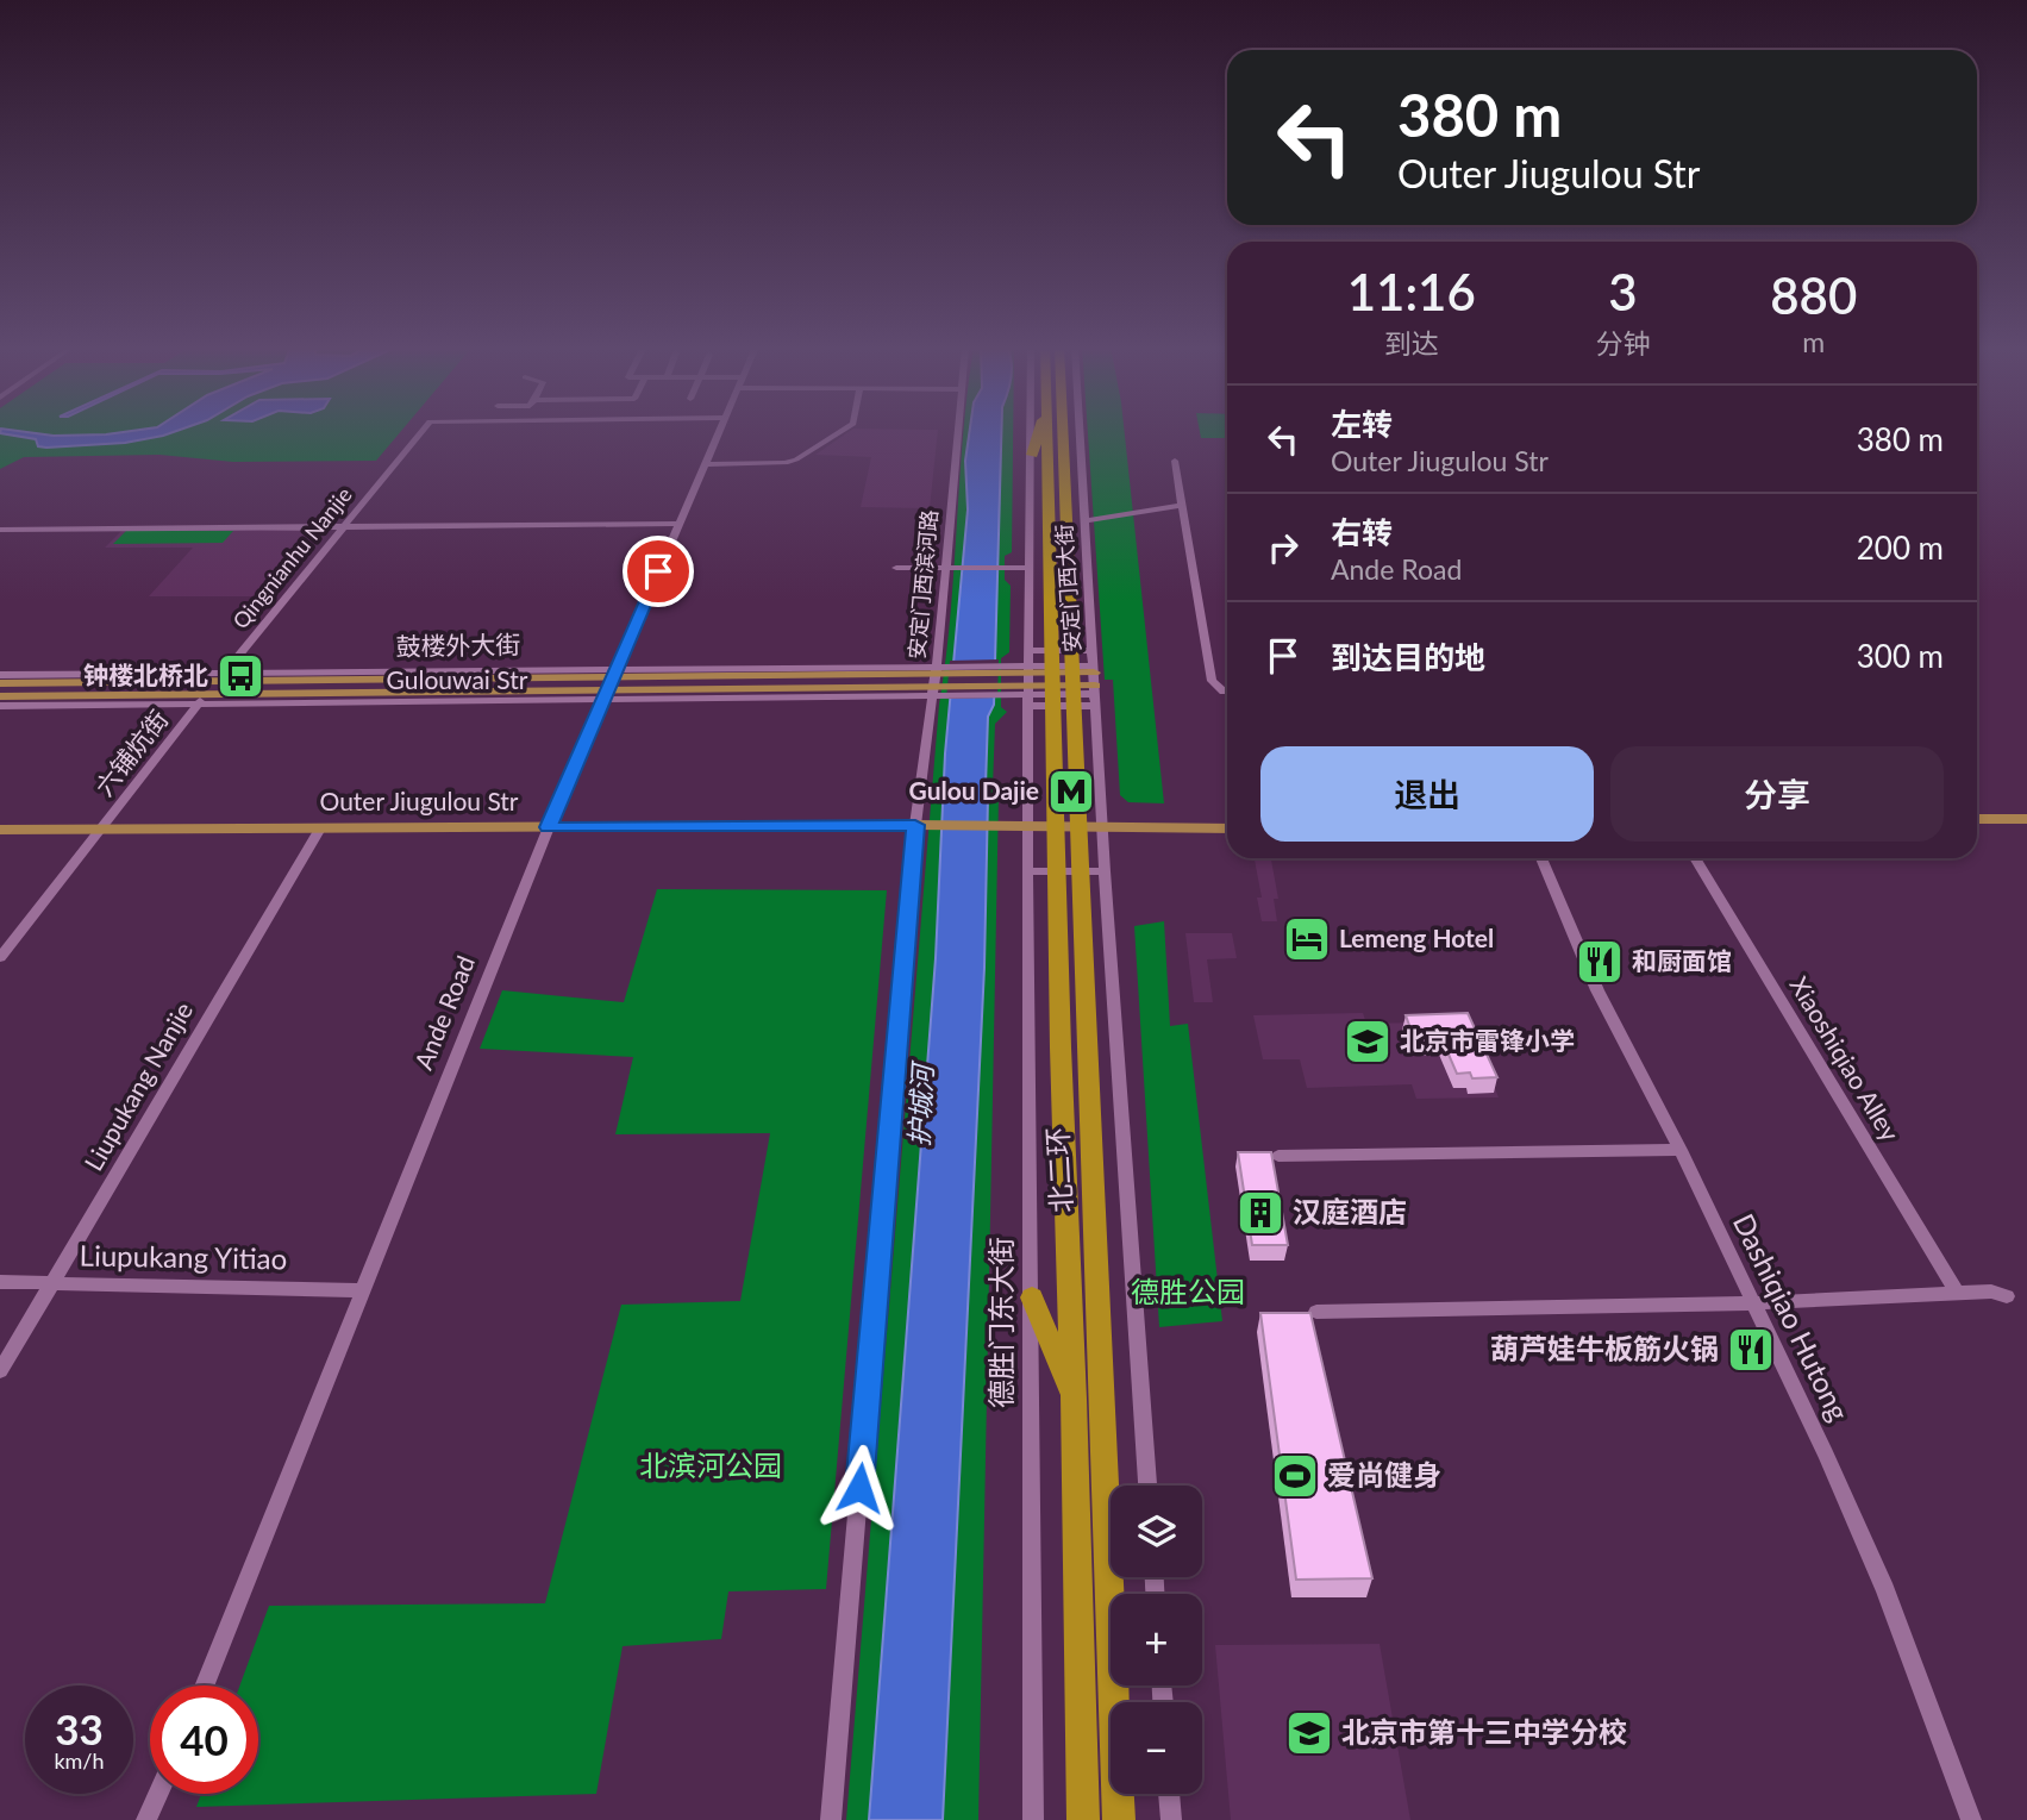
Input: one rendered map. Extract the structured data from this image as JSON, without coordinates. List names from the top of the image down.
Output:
{
  "streets": {
    "highway": ["北二环"],
    "main road": ["鼓楼外大街", "Outer Jiugulou Str"],
    "street": [
      "Qingnianhu Nanjie",
      "安定门西滨河路",
      "安定门西大街",
      "六铺炕街",
      "Ande Road",
      "Xiaoshiqiao Alley",
      "Liupukang Nanjie",
      "Liupukang Yitiao",
      "Dashiqiao Hutong",
      "德胜门东大街"
    ]
  },
  "crossings": [
    ["Qingnianhu Nanjie", "鼓楼外大街"],
    ["安定门西滨河路", "Outer Jiugulou Str"],
    ["安定门西大街", "鼓楼外大街"],
    ["安定门西大街", "Outer Jiugulou Str"],
    ["安定门西大街", "北二环"],
    ["安定门西大街", "德胜门东大街"],
    ["鼓楼外大街", "Ande Road"],
    ["六铺炕街", "Outer Jiugulou Str"],
    ["Outer Jiugulou Str", "Ande Road"],
    ["Outer Jiugulou Str", "Liupukang Nanjie"],
    ["Outer Jiugulou Str", "德胜门东大街"],
    ["Ande Road", "Liupukang Yitiao"],
    ["Liupukang Nanjie", "Liupukang Yitiao"]
  ],
  "water": ["护城河"],
  "parks": ["德胜公园", "北滨河公园"],
  "places": {
    "bus stop": ["钟楼北桥北"],
    "metro station": ["Gulou Dajie"],
    "hotel": ["Lemeng Hotel"],
    "restaurant": ["和厨面馆", "葫芦娃牛板筋火锅"],
    "school or university": ["北京市雷锋小学", "北京市第十三中学分校"],
    "building": ["汉庭酒店"],
    "sports": ["爱尚健身"]
  },
  "page": {
    "turn": ["380 m", "Outer Jiugulou Str"],
    "eta": [
      "11:16",
      "到达",
      "3",
      "分钟",
      "880",
      "m"
    ],
    "list": [
      {
        "name": "左转",
        "note": "Outer Jiugulou Str",
        "value": "380 m"
      },
      {
        "name": "右转",
        "note": "Ande Road",
        "value": "200 m"
      },
      {
        "name": "到达目的地",
        "value": "300 m"
      }
    ],
    "buttons": ["退出", "分享"],
    "map_buttons": ["+", "−"],
    "speed": "33 km/h",
    "limit": "40"
  }
}
